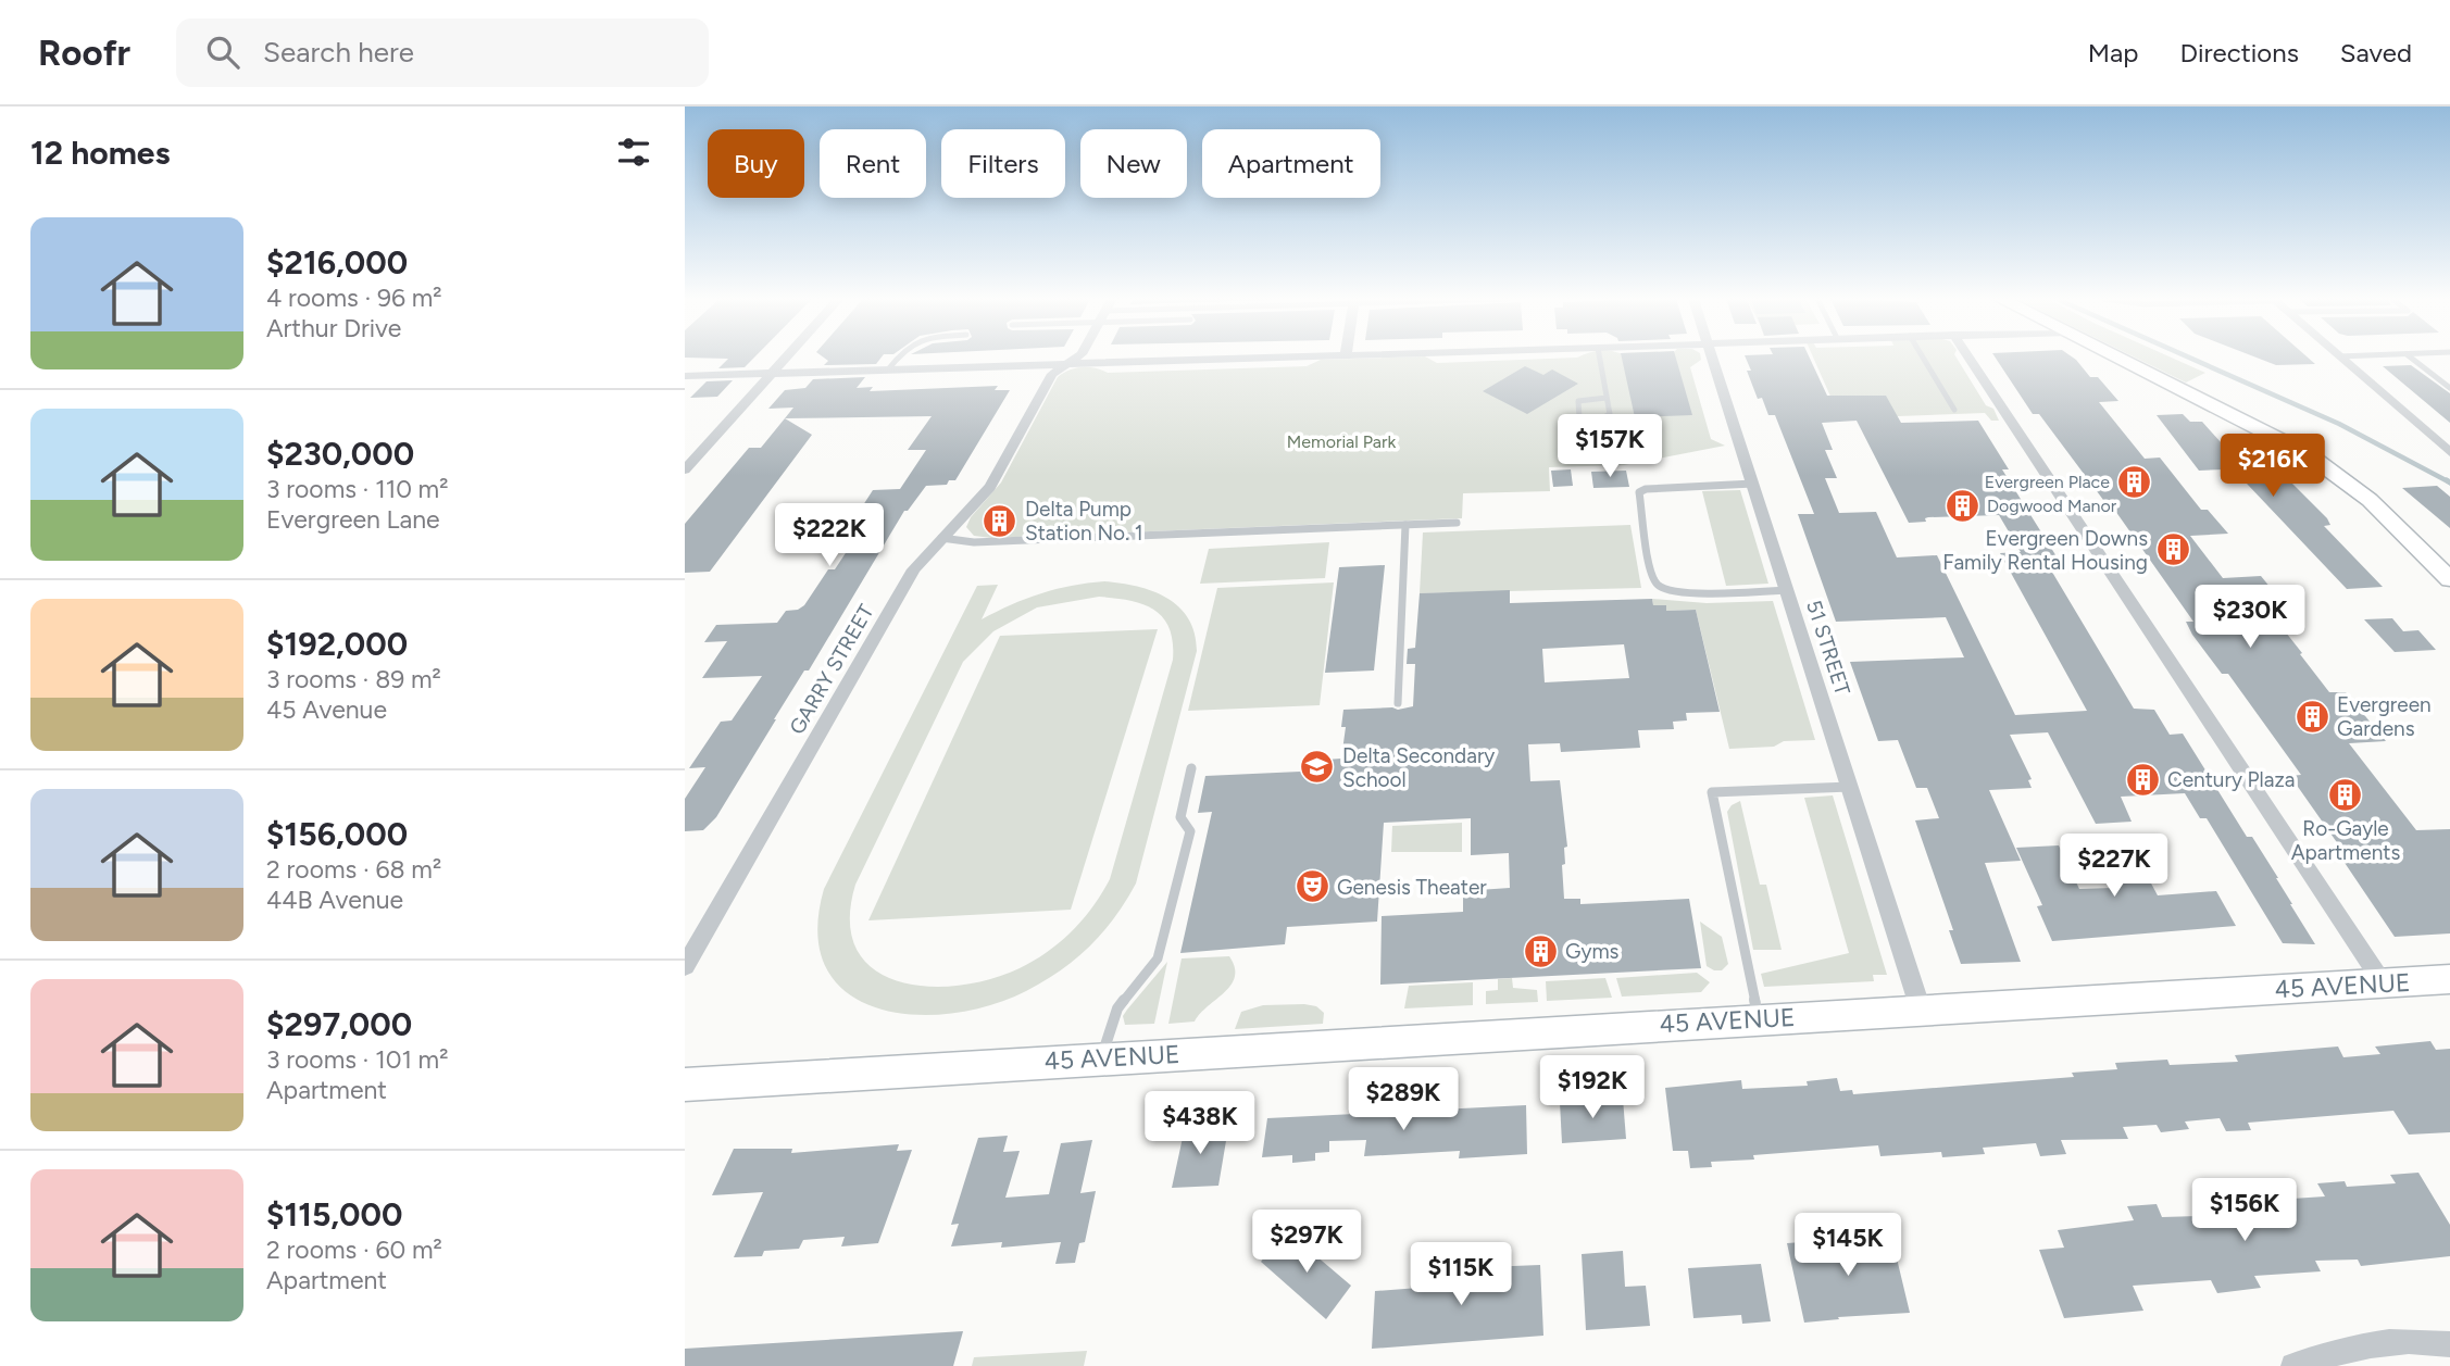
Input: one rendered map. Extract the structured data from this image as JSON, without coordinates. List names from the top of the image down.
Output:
{
  "streets": {
    "street": ["51 STREET", "GARRY STREET", "45 AVENUE"]
  },
  "crossings": [
    ["51 STREET", "45 AVENUE"]
  ],
  "parks": ["Memorial Park"],
  "places": {
    "building": [
      "Evergreen Place",
      "Dogwood Manor",
      "Delta Pump Station No. 1",
      "Evergreen Downs Family Rental Housing",
      "Evergreen Gardens",
      "Century Plaza",
      "Ro-Gayle Apartments",
      "Gyms"
    ],
    "school or university": ["Delta Secondary School"],
    "theatre": ["Genesis Theater"]
  },
  "page": {
    "header": "Roofr",
    "search": "Search here",
    "nav": ["Map", "Directions", "Saved"],
    "heading": "12 homes",
    "chip": [
      "Buy",
      "Rent",
      "Filters",
      "New",
      "Apartment"
    ],
    "list": [
      {
        "name": "$216,000",
        "note": "4 rooms · 96 m² · Arthur Drive"
      },
      {
        "name": "$230,000",
        "note": "3 rooms · 110 m² · Evergreen Lane"
      },
      {
        "name": "$192,000",
        "note": "3 rooms · 89 m² · 45 Avenue"
      },
      {
        "name": "$156,000",
        "note": "2 rooms · 68 m² · 44B Avenue"
      },
      {
        "name": "$297,000",
        "note": "3 rooms · 101 m² · Apartment"
      },
      {
        "name": "$115,000",
        "note": "2 rooms · 60 m² · Apartment"
      }
    ],
    "price": [
      "$157K",
      "$216K",
      "$222K",
      "$230K",
      "$227K",
      "$192K",
      "$289K",
      "$438K",
      "$156K",
      "$297K",
      "$145K",
      "$115K"
    ]
  }
}
